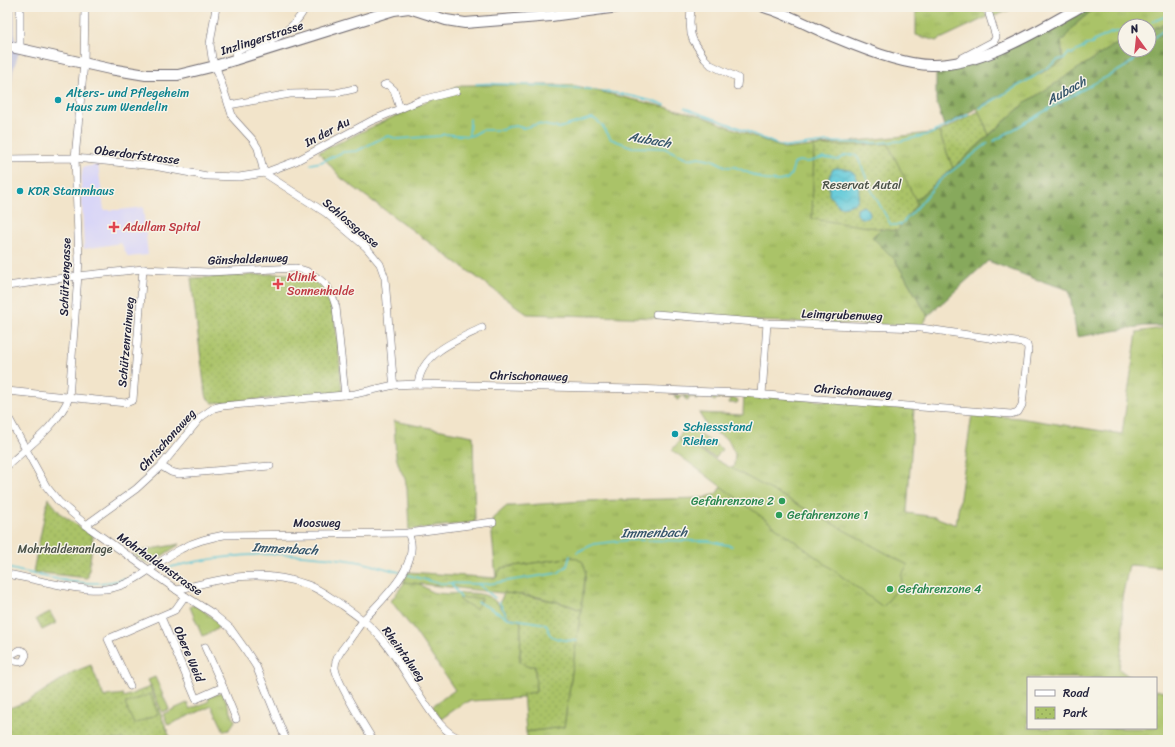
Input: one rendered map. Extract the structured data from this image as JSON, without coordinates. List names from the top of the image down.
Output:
{
  "streets": {
    "street": [
      "Inzlingerstrasse",
      "In der Au",
      "Oberdorfstrasse",
      "Schlossgasse",
      "Gänshaldenweg",
      "Schützengasse",
      "Leimgrubenweg",
      "Schützenrainweg",
      "Chrischonaweg",
      "Moosweg",
      "Mohrhaldenstrasse",
      "Obere Weid",
      "Rheintalweg"
    ]
  },
  "crossings": [
    ["Inzlingerstrasse", "Schützengasse"],
    ["In der Au", "Oberdorfstrasse"],
    ["In der Au", "Schlossgasse"],
    ["Oberdorfstrasse", "Schlossgasse"],
    ["Oberdorfstrasse", "Schützengasse"],
    ["Schlossgasse", "Chrischonaweg"],
    ["Gänshaldenweg", "Schützengasse"],
    ["Gänshaldenweg", "Schützenrainweg"],
    ["Gänshaldenweg", "Chrischonaweg"],
    ["Schützengasse", "Schützenrainweg"],
    ["Schützengasse", "Mohrhaldenstrasse"],
    ["Leimgrubenweg", "Chrischonaweg"],
    ["Chrischonaweg", "Mohrhaldenstrasse"],
    ["Moosweg", "Mohrhaldenstrasse"],
    ["Mohrhaldenstrasse", "Rheintalweg"]
  ],
  "water": ["Aubach", "Immenbach"],
  "parks": ["Reservat Autal", "Mohrhaldenanlage"],
  "places": {
    "other": [
      "Alters- und Pflegeheim Haus zum Wendelin",
      "KDR Stammhaus",
      "Schiessstand Riehen",
      "Gefahrenzone 2",
      "Gefahrenzone 1",
      "Gefahrenzone 4"
    ],
    "health": ["Adullam Spital", "Klinik Sonnenhalde"]
  },
  "legend": ["Road", "Park"],
  "north": "top"
}
